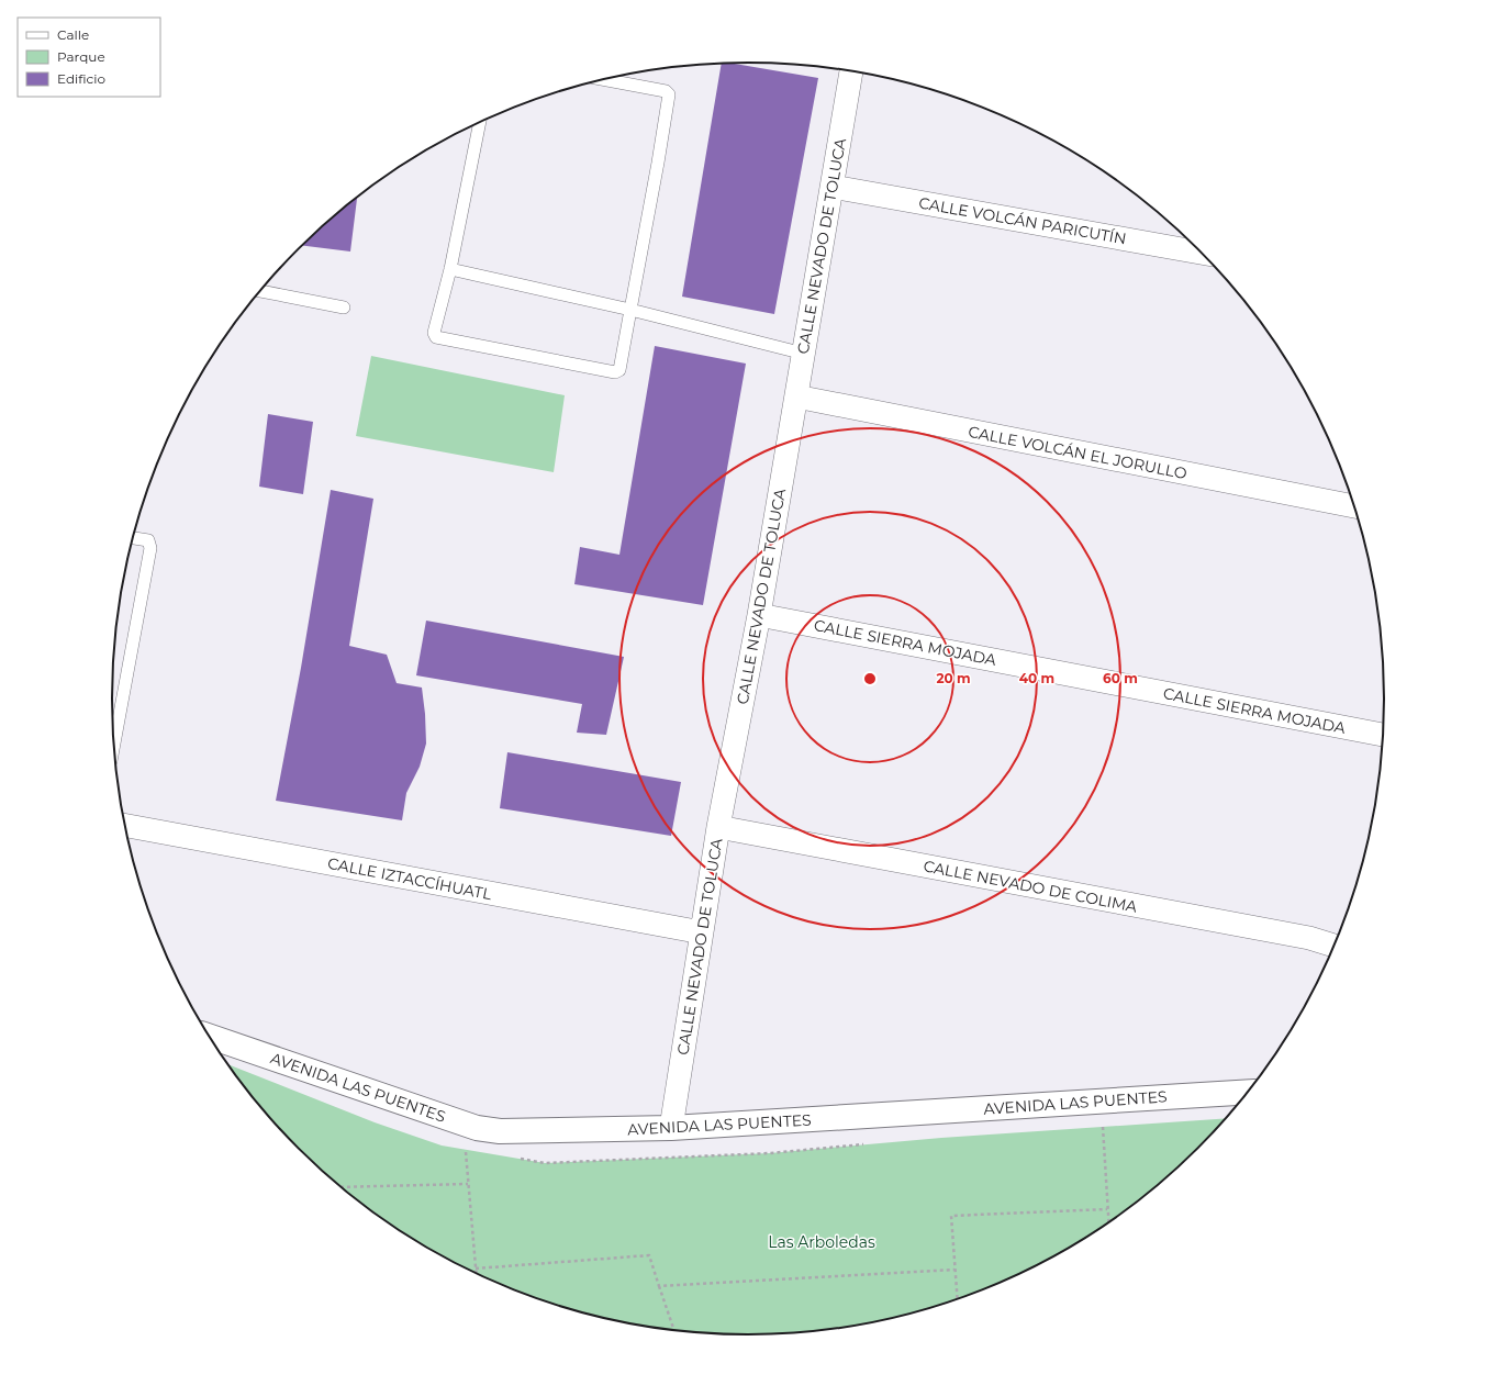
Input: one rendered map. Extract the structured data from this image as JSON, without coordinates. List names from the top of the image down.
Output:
{
  "streets": {
    "street": [
      "CALLE VOLCÁN PARICUTÍN",
      "CALLE NEVADO DE TOLUCA",
      "CALLE VOLCÁN EL JORULLO",
      "CALLE SIERRA MOJADA",
      "CALLE IZTACCÍHUATL",
      "CALLE NEVADO DE COLIMA",
      "AVENIDA LAS PUENTES"
    ]
  },
  "crossings": [
    ["CALLE VOLCÁN PARICUTÍN", "CALLE NEVADO DE TOLUCA"],
    ["CALLE NEVADO DE TOLUCA", "CALLE VOLCÁN EL JORULLO"],
    ["CALLE NEVADO DE TOLUCA", "CALLE SIERRA MOJADA"],
    ["CALLE NEVADO DE TOLUCA", "CALLE IZTACCÍHUATL"],
    ["CALLE NEVADO DE TOLUCA", "CALLE NEVADO DE COLIMA"],
    ["CALLE NEVADO DE TOLUCA", "AVENIDA LAS PUENTES"]
  ],
  "parks": ["Las Arboledas"],
  "legend": ["Calle", "Parque", "Edificio"],
  "rings": ["20 m", "40 m", "60 m"]
}
